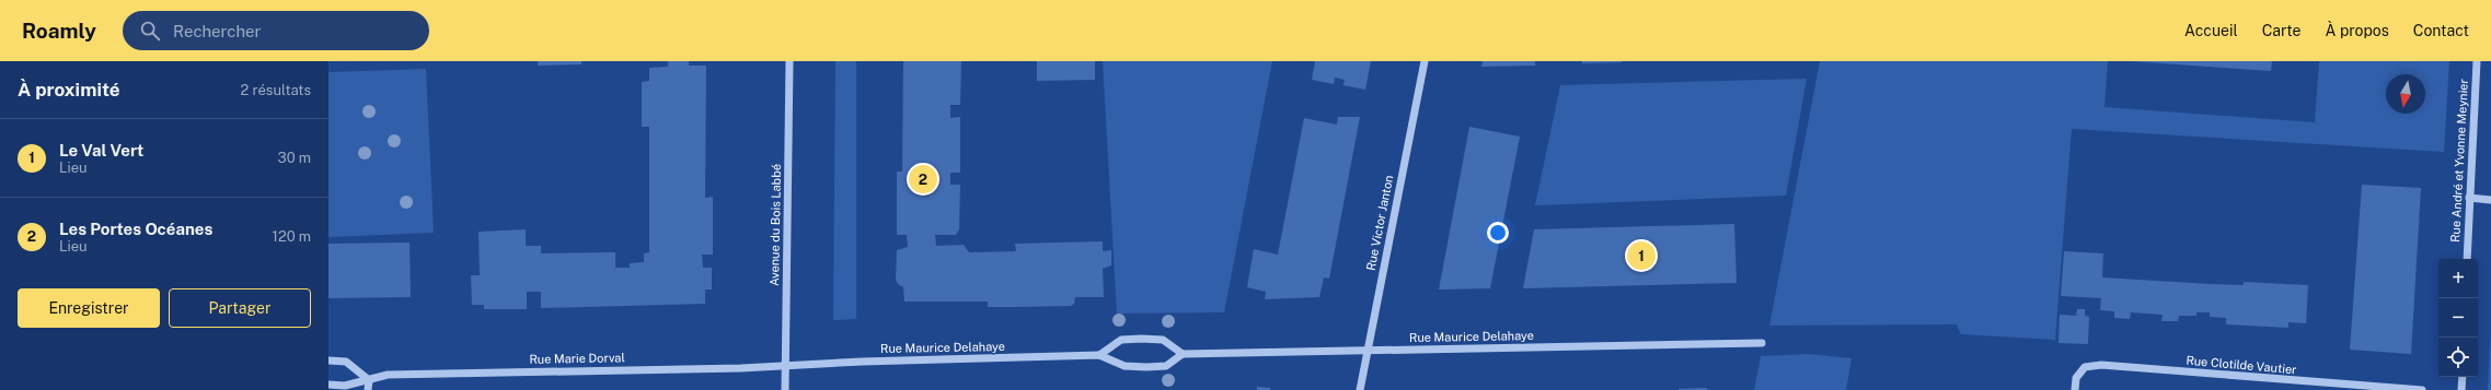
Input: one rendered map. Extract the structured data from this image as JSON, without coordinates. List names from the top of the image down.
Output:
{
  "streets": {
    "street": [
      "Rue André et Yvonne Meynier",
      "Rue Victor Janton",
      "Avenue du Bois Labbé",
      "Rue Maurice Delahaye",
      "Rue Marie Dorval",
      "Rue Clotilde Vautier"
    ]
  },
  "crossings": [
    ["Rue Victor Janton", "Rue Maurice Delahaye"],
    ["Avenue du Bois Labbé", "Rue Maurice Delahaye"],
    ["Avenue du Bois Labbé", "Rue Marie Dorval"],
    ["Rue Maurice Delahaye", "Rue Marie Dorval"]
  ],
  "north": "bottom",
  "page": {
    "header": "Roamly",
    "search": "Rechercher",
    "nav": [
      "Accueil",
      "Carte",
      "À propos",
      "Contact"
    ],
    "heading": ["À proximité", "2 résultats"],
    "list": [
      {
        "mark": "1",
        "name": "Le Val Vert",
        "note": "Lieu",
        "value": "30 m"
      },
      {
        "mark": "2",
        "name": "Les Portes Océanes",
        "note": "Lieu",
        "value": "120 m"
      }
    ],
    "pins": ["2", "1"],
    "map_buttons": ["+", "−"],
    "buttons": ["Enregistrer", "Partager"]
  }
}
